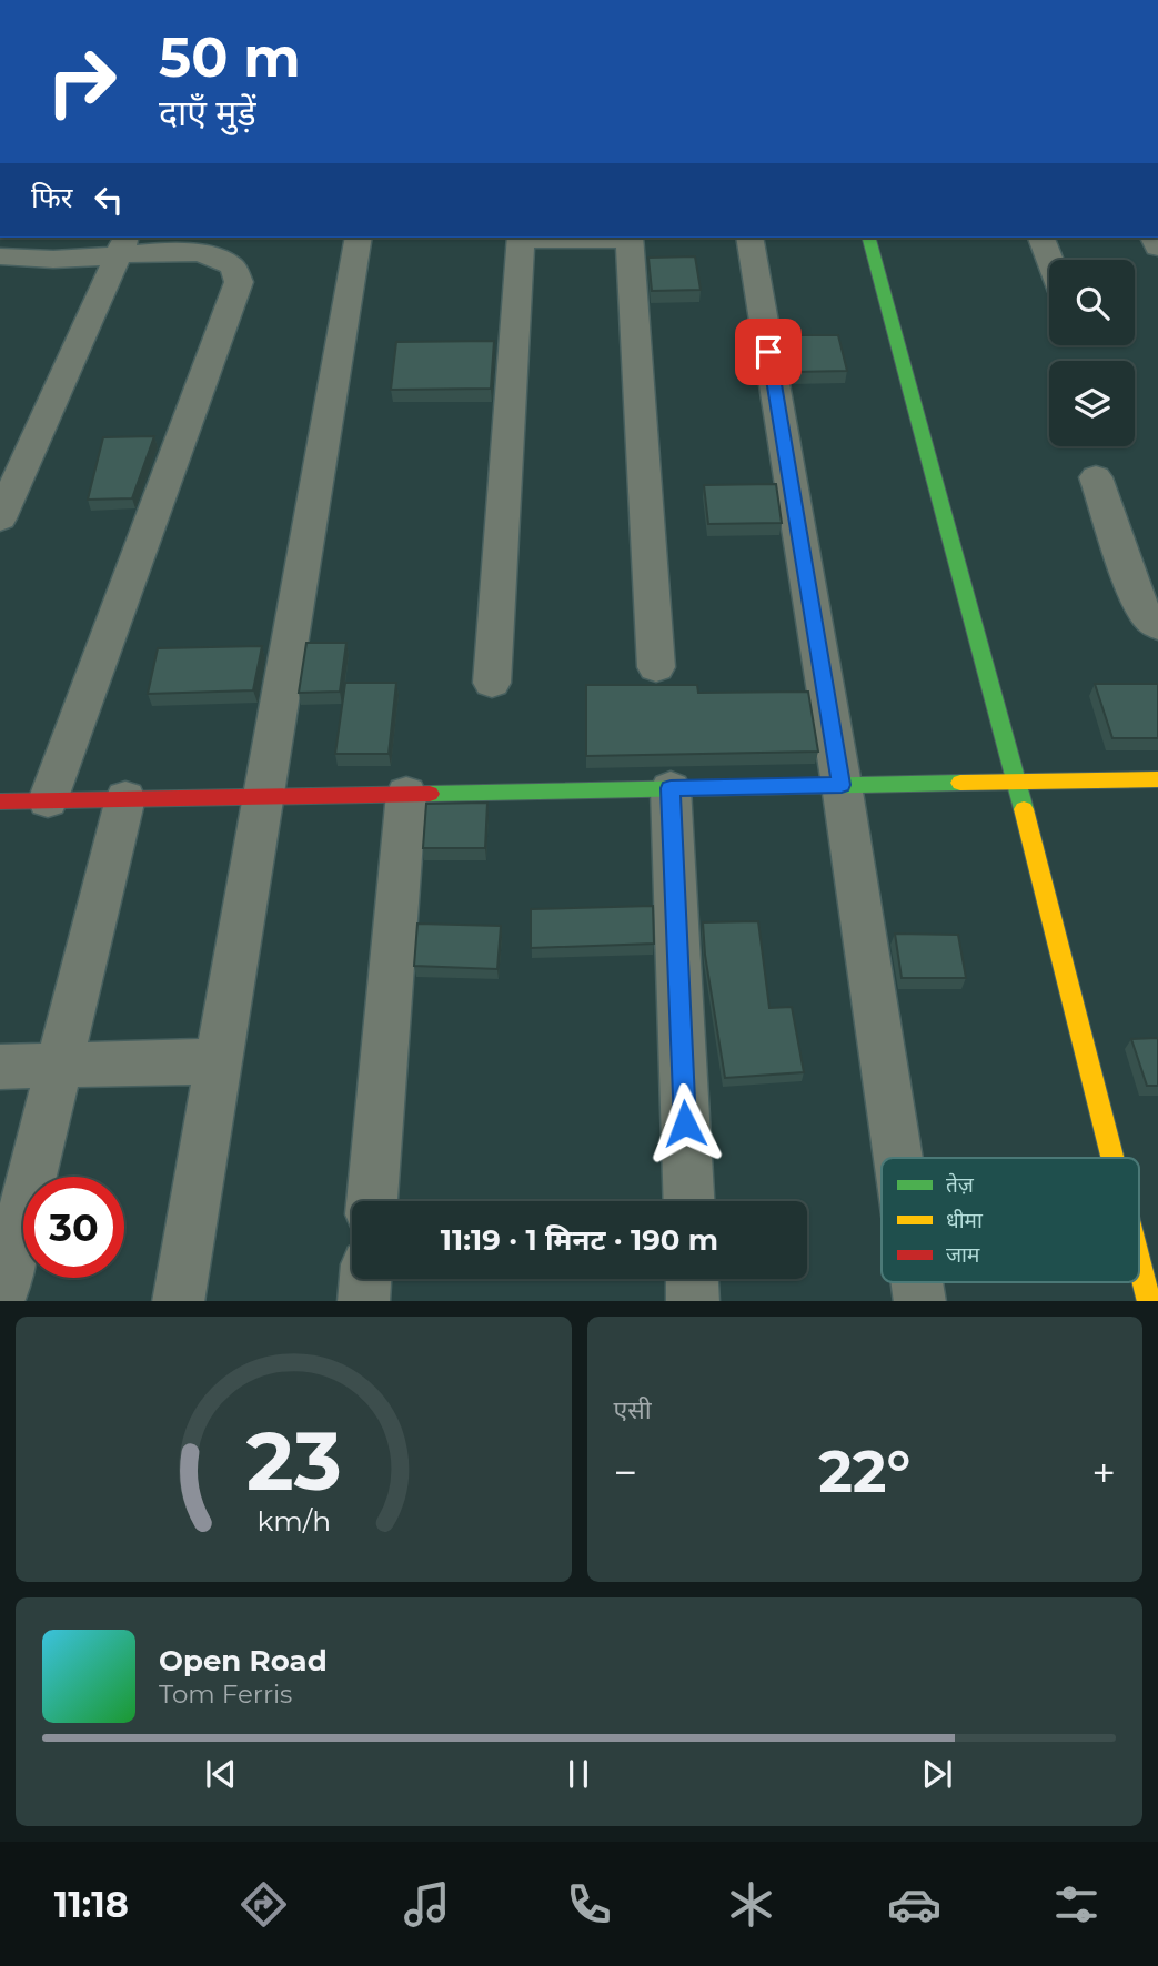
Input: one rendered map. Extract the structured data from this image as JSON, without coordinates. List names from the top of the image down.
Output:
{
  "legend": ["तेज़", "धीमा", "जाम"],
  "page": {
    "turn": ["50 m", "दाएँ मुड़ें"],
    "then": "फिर",
    "limit": "30",
    "trip": "11:19 · 1 मिनट · 190 m",
    "tile": "एसी",
    "heat": ["−", "22°", "+"],
    "song": ["Open Road", "Tom Ferris"],
    "tabs": "11:18",
    "gauge": ["23", "km/h"]
  }
}
